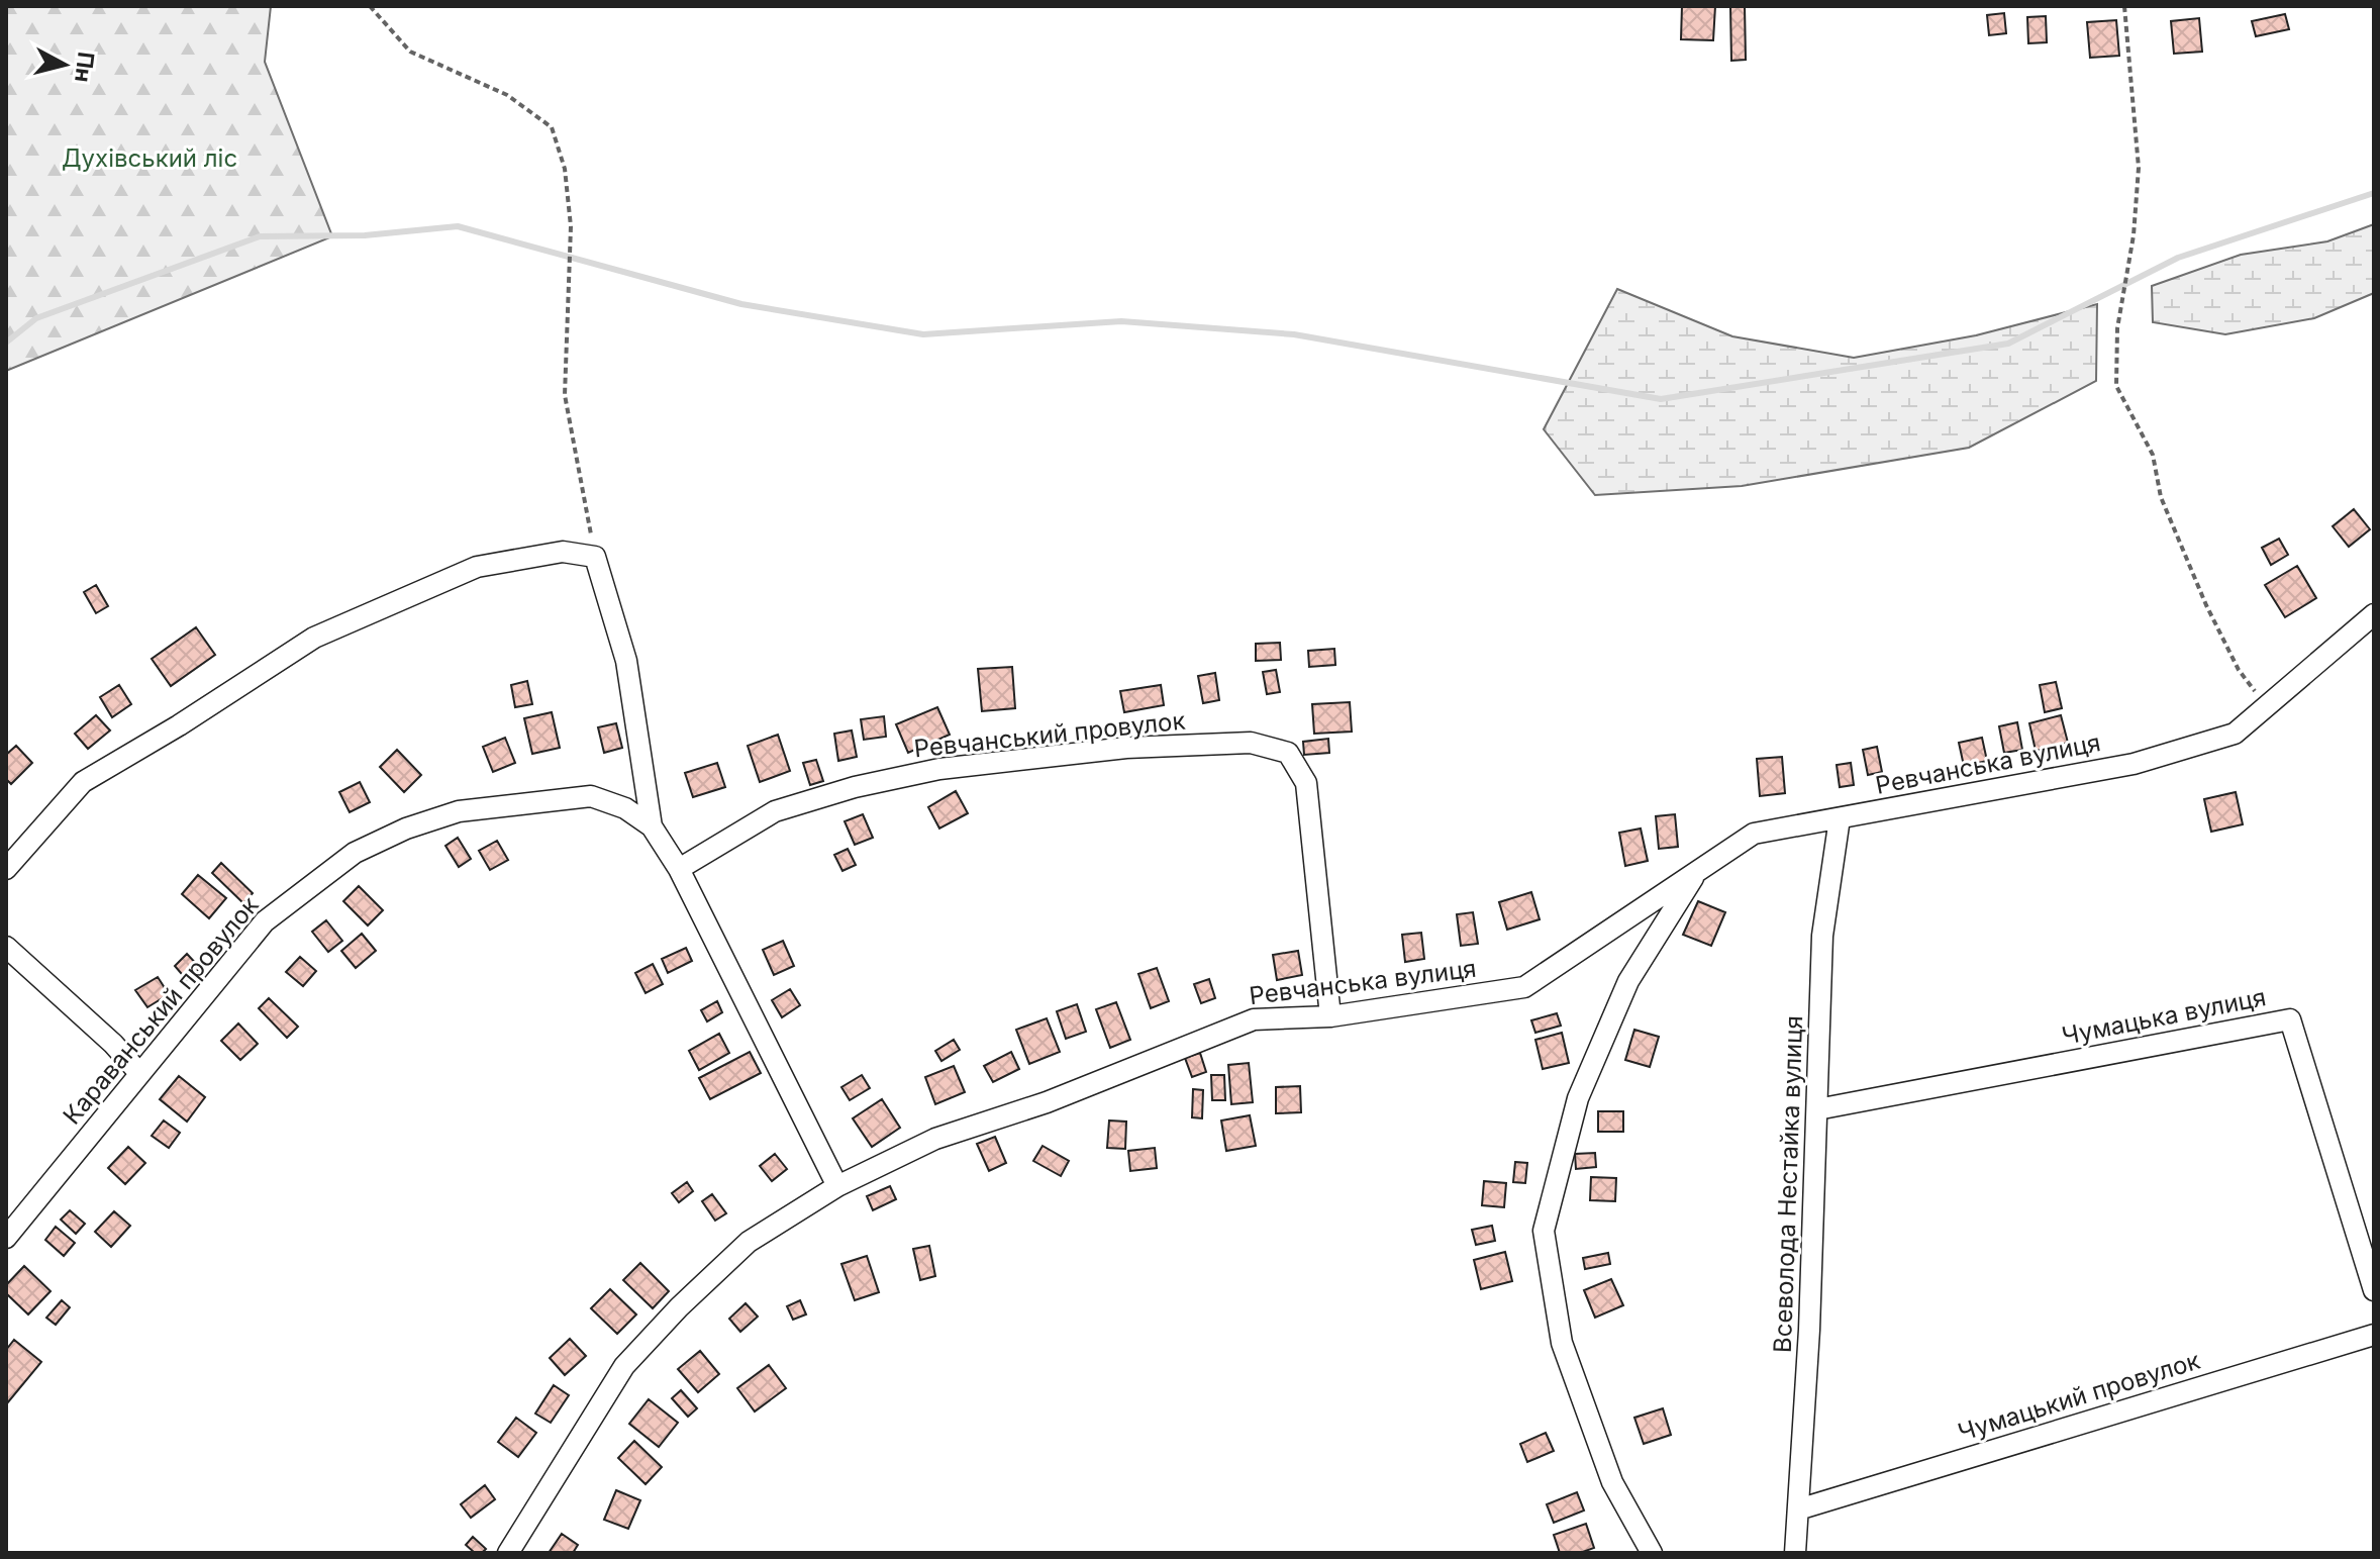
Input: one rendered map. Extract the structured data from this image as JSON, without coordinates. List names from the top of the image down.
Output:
{
  "streets": {
    "street": [
      "Ревчанський провулок",
      "Ревчанська вулиця",
      "Караванський провулок",
      "Чумацька вулиця",
      "Всеволода Нестайка вулиця",
      "Чумацький провулок"
    ]
  },
  "crossings": [
    ["Ревчанський провулок", "Ревчанська вулиця"],
    ["Ревчанський провулок", "Караванський провулок"],
    ["Ревчанська вулиця", "Всеволода Нестайка вулиця"],
    ["Чумацька вулиця", "Всеволода Нестайка вулиця"],
    ["Всеволода Нестайка вулиця", "Чумацький провулок"]
  ],
  "parks": ["Духівський ліс"],
  "north": "right"
}
